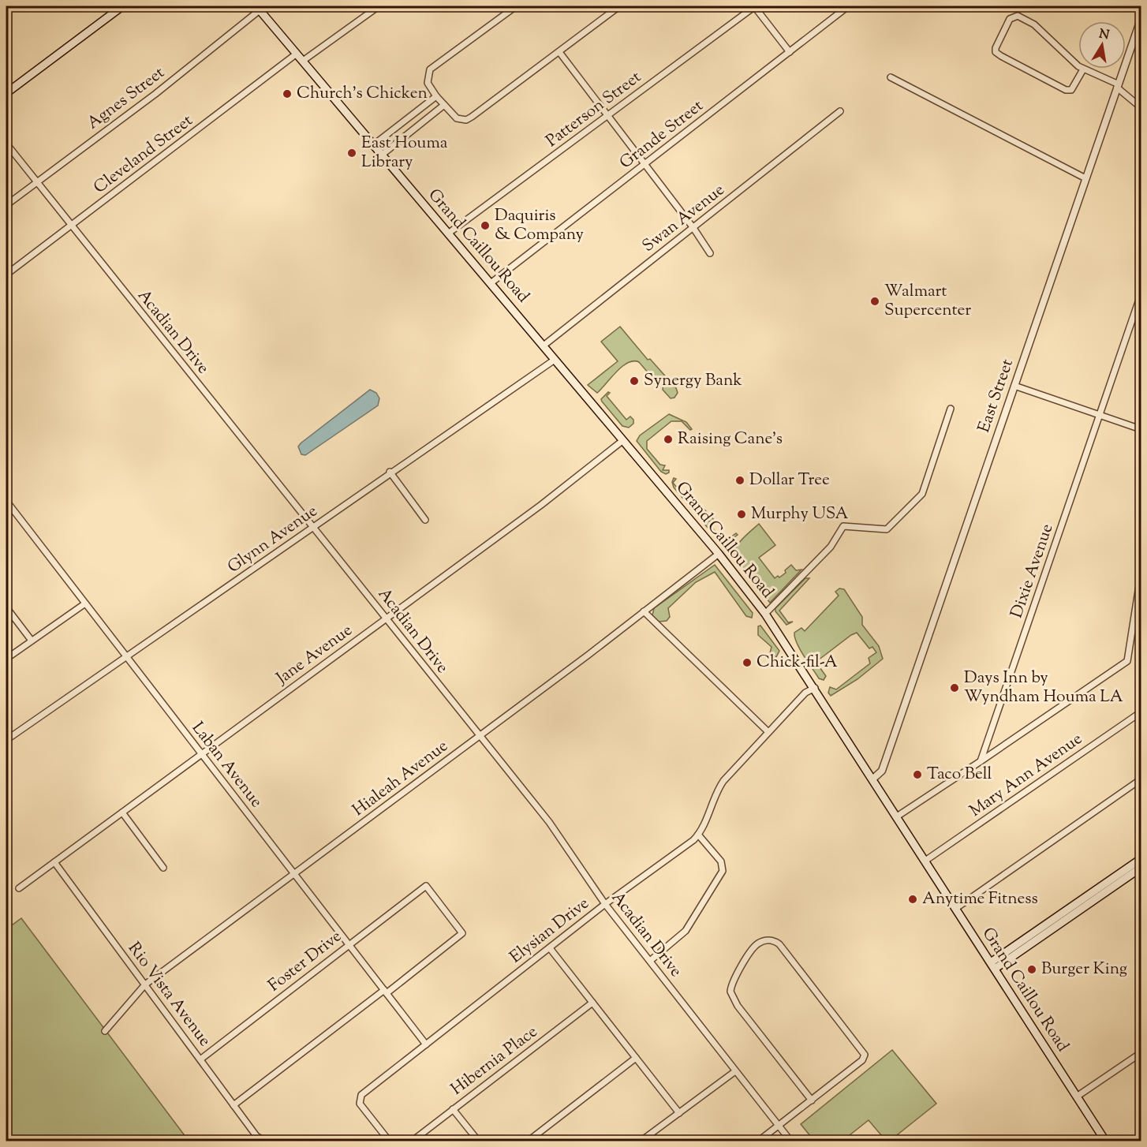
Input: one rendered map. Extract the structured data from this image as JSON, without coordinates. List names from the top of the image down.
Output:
{
  "streets": {
    "main road": ["Grand Caillou Road"],
    "street": [
      "Agnes Street",
      "Patterson Street",
      "Grande Street",
      "Cleveland Street",
      "Swan Avenue",
      "Acadian Drive",
      "East Street",
      "Glynn Avenue",
      "Dixie Avenue",
      "Jane Avenue",
      "Laban Avenue",
      "Mary Ann Avenue",
      "Hialeah Avenue",
      "Elysian Drive",
      "Foster Drive",
      "Rio Vista Avenue",
      "Hibernia Place"
    ]
  },
  "crossings": [
    ["Agnes Street", "Grand Caillou Road"],
    ["Agnes Street", "Acadian Drive"],
    ["Patterson Street", "Grand Caillou Road"],
    ["Grande Street", "Grand Caillou Road"],
    ["Cleveland Street", "Grand Caillou Road"],
    ["Cleveland Street", "Acadian Drive"],
    ["Swan Avenue", "Grand Caillou Road"],
    ["Grand Caillou Road", "East Street"],
    ["Grand Caillou Road", "Glynn Avenue"],
    ["Grand Caillou Road", "Jane Avenue"],
    ["Grand Caillou Road", "Mary Ann Avenue"],
    ["Grand Caillou Road", "Hialeah Avenue"],
    ["Grand Caillou Road", "Elysian Drive"],
    ["Acadian Drive", "Glynn Avenue"],
    ["Acadian Drive", "Jane Avenue"],
    ["Acadian Drive", "Hialeah Avenue"],
    ["Acadian Drive", "Elysian Drive"],
    ["Glynn Avenue", "Laban Avenue"],
    ["Jane Avenue", "Laban Avenue"],
    ["Jane Avenue", "Rio Vista Avenue"],
    ["Laban Avenue", "Hialeah Avenue"],
    ["Laban Avenue", "Elysian Drive"],
    ["Laban Avenue", "Foster Drive"],
    ["Hialeah Avenue", "Rio Vista Avenue"],
    ["Foster Drive", "Rio Vista Avenue"]
  ],
  "places": [
    "Church's Chicken",
    "East Houma Library",
    "Daquiris & Company",
    "Walmart Supercenter",
    "Synergy Bank",
    "Raising Cane's",
    "Dollar Tree",
    "Murphy USA",
    "Chick-fil-A",
    "Days Inn by Wyndham Houma LA",
    "Taco Bell",
    "Anytime Fitness",
    "Burger King"
  ],
  "north": "top"
}
